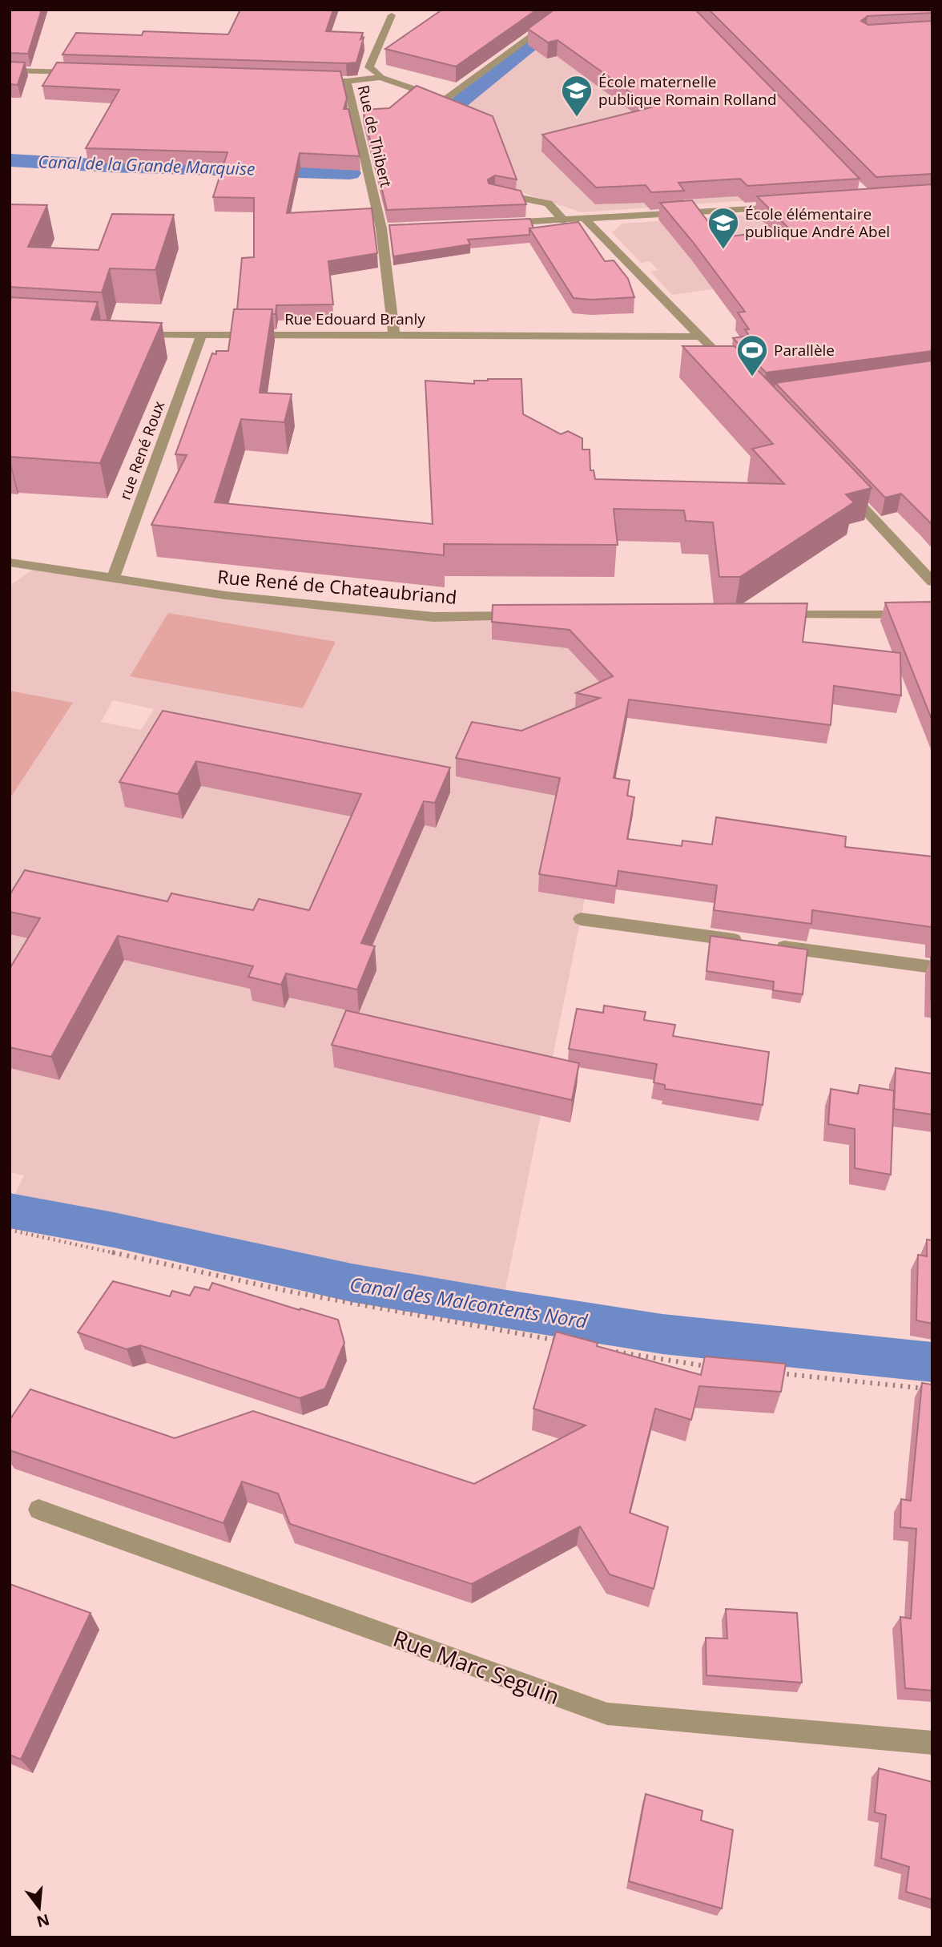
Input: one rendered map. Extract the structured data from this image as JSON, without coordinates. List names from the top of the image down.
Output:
{
  "streets": {
    "street": [
      "Rue de Thibert",
      "Rue Edouard Branly",
      "rue René Roux",
      "Rue René de Chateaubriand",
      "Rue Marc Seguin"
    ]
  },
  "crossings": [
    ["Rue de Thibert", "Rue Edouard Branly"],
    ["Rue Edouard Branly", "rue René Roux"],
    ["rue René Roux", "Rue René de Chateaubriand"]
  ],
  "water": ["Canal de la Grande Marquise", "Canal des Malcontents Nord"],
  "places": {
    "school or university": ["École maternelle publique Romain Rolland", "École élémentaire publique André Abel"],
    "sports": ["Parallèle"]
  },
  "north": "bottom"
}
